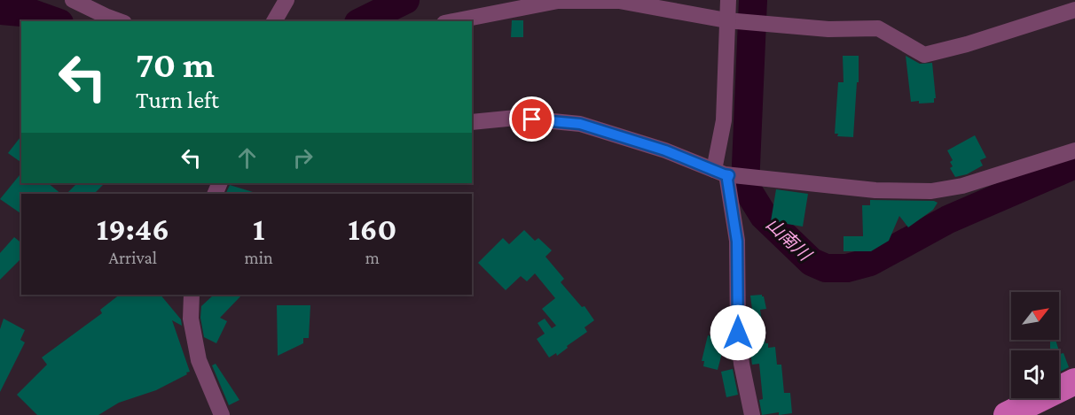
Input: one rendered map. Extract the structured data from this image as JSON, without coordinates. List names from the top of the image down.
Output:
{
  "water": ["山南川"],
  "north": "top right",
  "page": {
    "turn": ["70 m", "Turn left"],
    "eta": [
      "19:46",
      "Arrival",
      "1",
      "min",
      "160",
      "m"
    ]
  }
}
